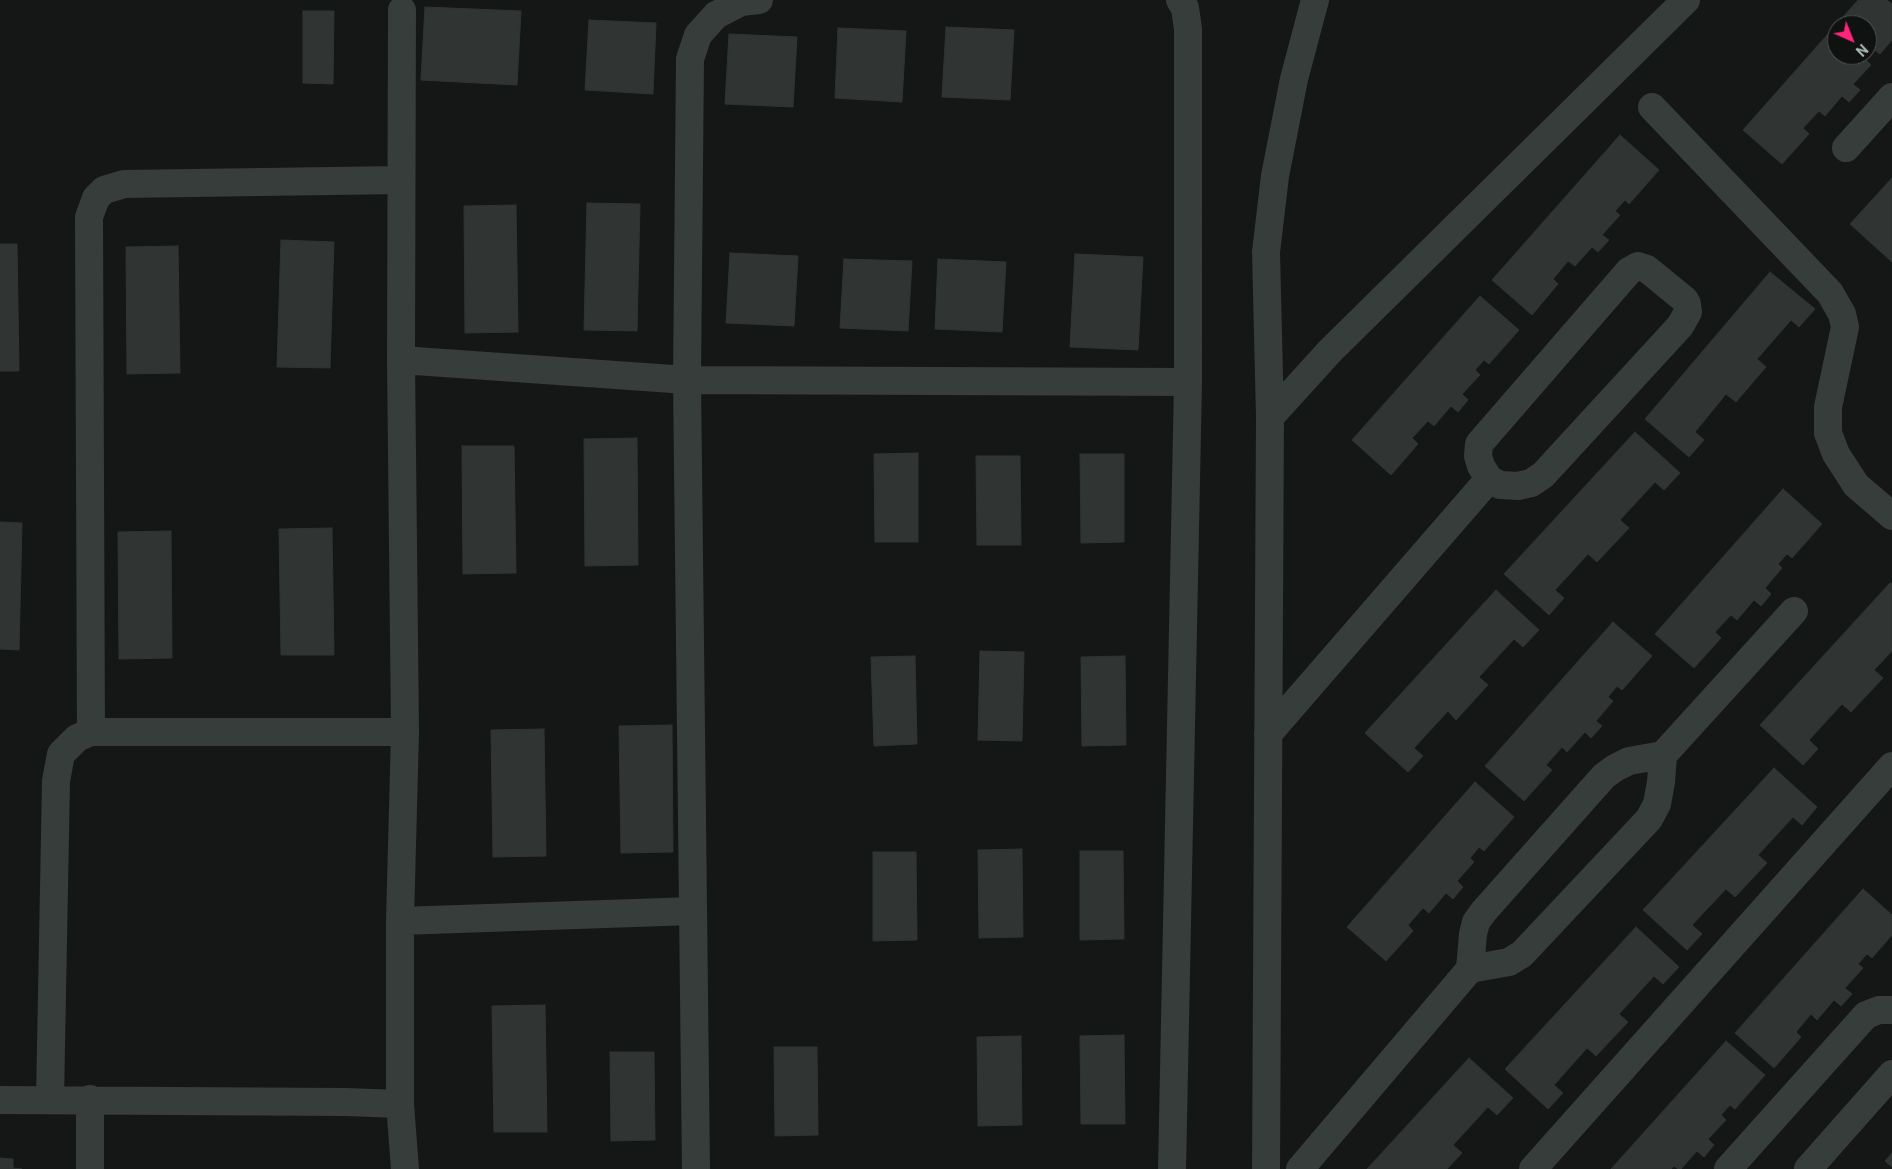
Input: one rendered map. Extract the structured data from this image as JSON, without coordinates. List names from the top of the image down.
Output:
{
  "north": "bottom right"
}
